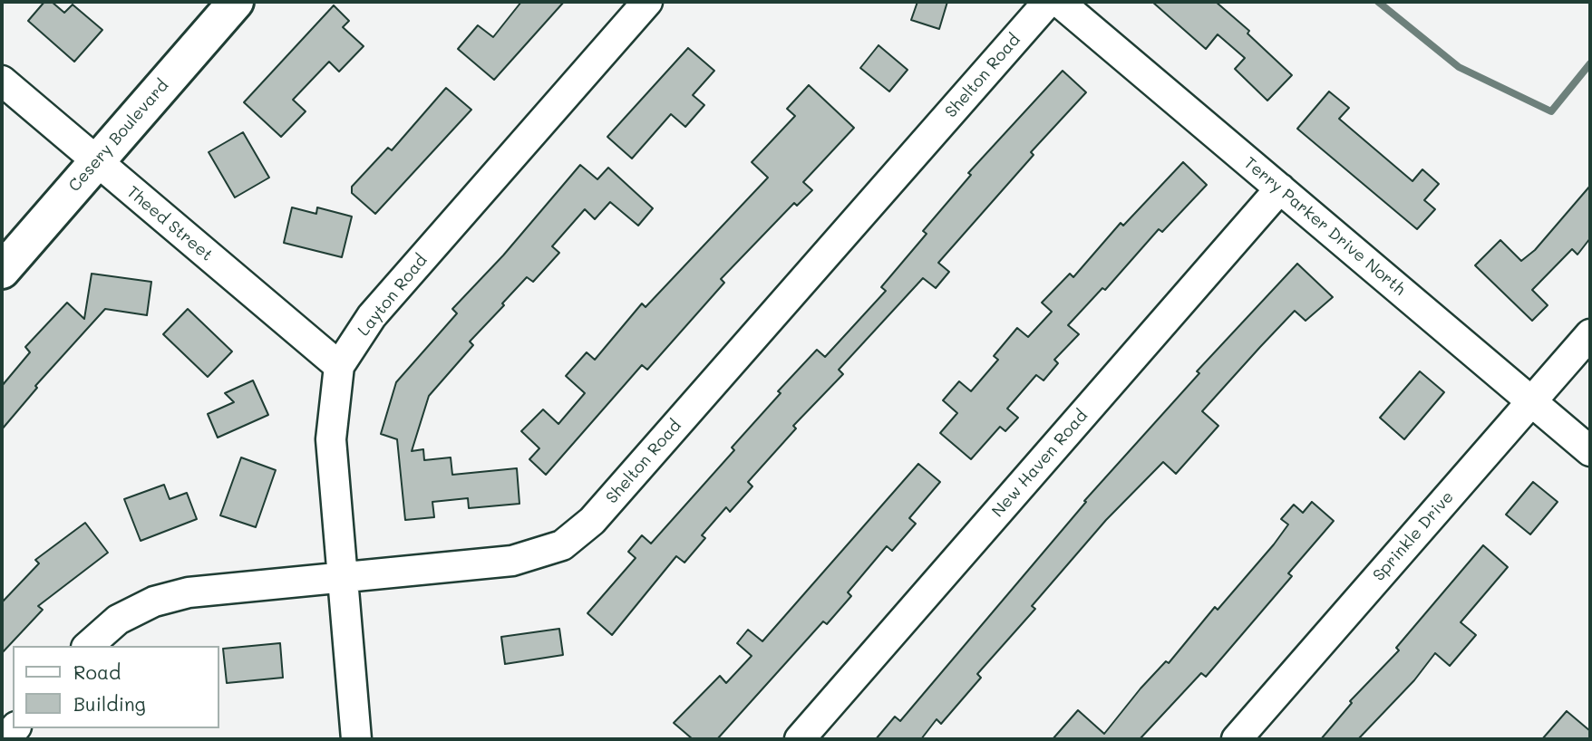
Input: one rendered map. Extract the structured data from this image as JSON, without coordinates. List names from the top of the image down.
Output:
{
  "streets": {
    "main road": ["Cesery Boulevard"],
    "street": [
      "Shelton Road",
      "Theed Street",
      "Terry Parker Drive North",
      "Layton Road",
      "New Haven Road",
      "Sprinkle Drive"
    ]
  },
  "crossings": [
    ["Shelton Road", "Layton Road"],
    ["Cesery Boulevard", "Theed Street"],
    ["Theed Street", "Layton Road"],
    ["Terry Parker Drive North", "New Haven Road"],
    ["Terry Parker Drive North", "Sprinkle Drive"]
  ],
  "legend": ["Road", "Building"]
}
